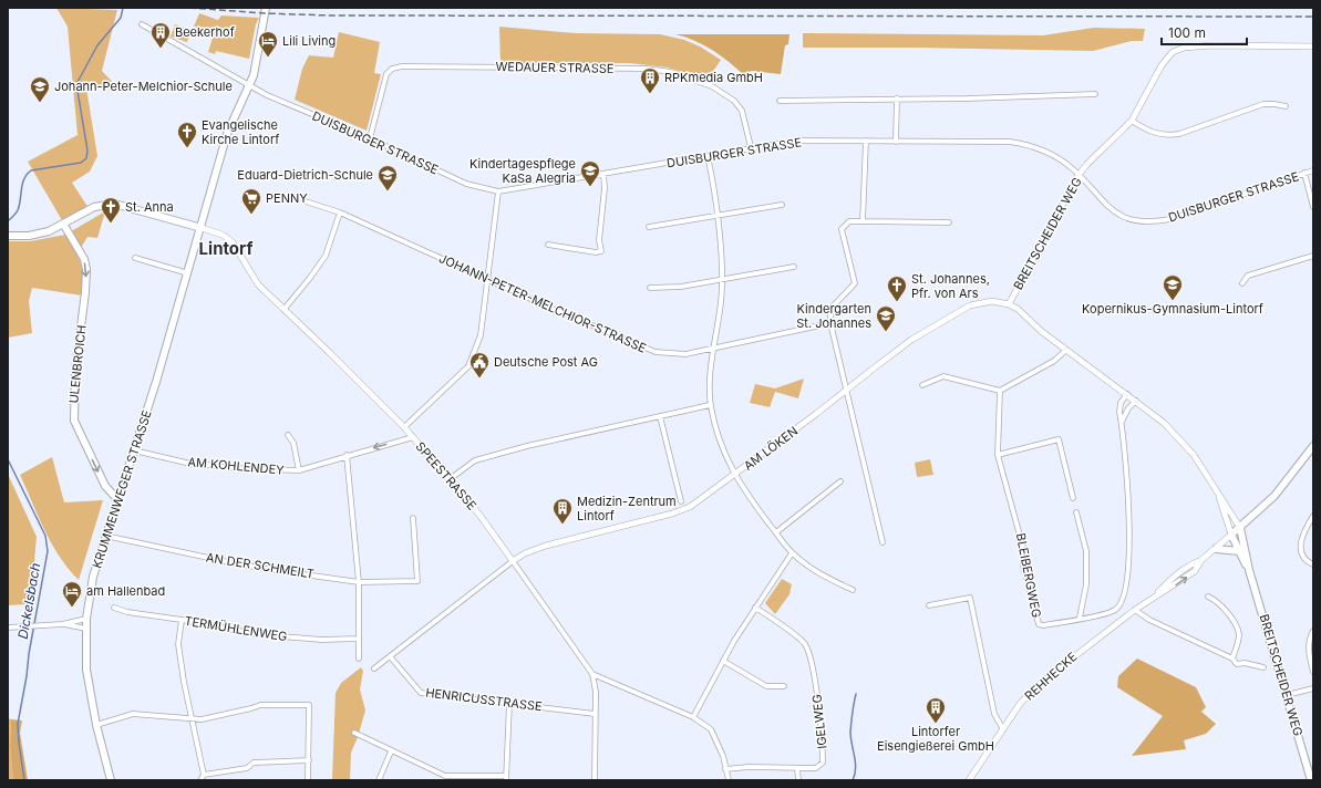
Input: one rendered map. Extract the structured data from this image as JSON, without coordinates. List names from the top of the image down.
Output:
{
  "streets": {
    "main road": [
      "BREITSCHEIDER WEG",
      "ULENBROICH",
      "KRUMMENWEGER STRASSE",
      "REHHECKE"
    ],
    "street": [
      "WEDAUER STRASSE",
      "DUISBURGER STRASSE",
      "JOHANN-PETER-MELCHIOR-STRASSE",
      "AM LÖKEN",
      "AM KOHLENDEY",
      "SPEESTRASSE",
      "AN DER SCHMEILT",
      "BLEIBERGWEG",
      "TERMÜHLENWEG",
      "HENRICUSSTRASSE",
      "IGELWEG"
    ]
  },
  "crossings": [
    ["WEDAUER STRASSE", "DUISBURGER STRASSE"],
    ["DUISBURGER STRASSE", "BREITSCHEIDER WEG"],
    ["DUISBURGER STRASSE", "KRUMMENWEGER STRASSE"],
    ["BREITSCHEIDER WEG", "AM LÖKEN"],
    ["BREITSCHEIDER WEG", "BLEIBERGWEG"],
    ["BREITSCHEIDER WEG", "REHHECKE"],
    ["ULENBROICH", "KRUMMENWEGER STRASSE"],
    ["AM LÖKEN", "SPEESTRASSE"],
    ["AM KOHLENDEY", "SPEESTRASSE"],
    ["AM KOHLENDEY", "KRUMMENWEGER STRASSE"],
    ["SPEESTRASSE", "KRUMMENWEGER STRASSE"],
    ["SPEESTRASSE", "HENRICUSSTRASSE"],
    ["KRUMMENWEGER STRASSE", "AN DER SCHMEILT"]
  ],
  "one_way": ["ULENBROICH"],
  "districts": ["Lintorf"],
  "water": ["Dickelsbach"],
  "places": {
    "building": [
      "Beekerhof",
      "RPKmedia GmbH",
      "Medizin-Zentrum Lintorf",
      "Lintorfer Eisengießerei GmbH"
    ],
    "hotel": ["Lili Living", "am Hallenbad"],
    "school or university": [
      "Johann-Peter-Melchior-Schule",
      "Kindertagespflege KaSa Alegria",
      "Eduard-Dietrich-Schule",
      "Kopernikus-Gymnasium-Lintorf",
      "Kindergarten St. Johannes"
    ],
    "church": ["Evangelische Kirche Lintorf", "St. Anna", "St. Johannes, Pfr. von Ars"],
    "supermarket": ["PENNY"],
    "public building": ["Deutsche Post AG"]
  },
  "scale_bar": "100 m"
}
